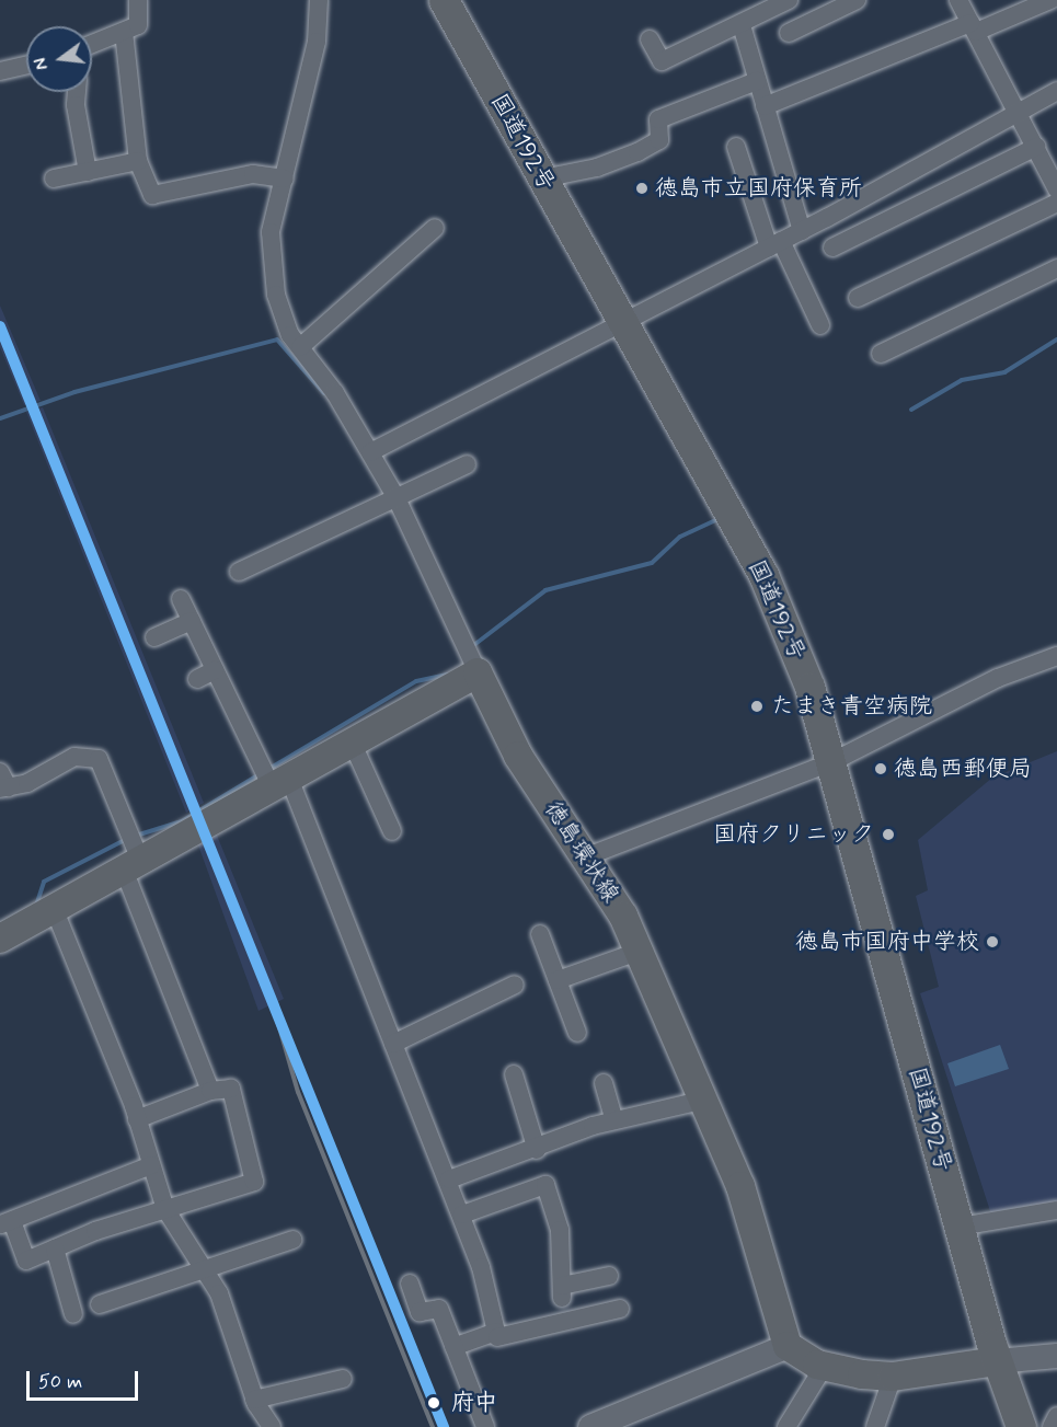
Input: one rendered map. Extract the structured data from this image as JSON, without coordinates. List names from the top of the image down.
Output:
{
  "streets": {
    "highway": ["国道192号"],
    "main road": ["徳島環状線"]
  },
  "places": [
    "徳島市立国府保育所",
    "たまき青空病院",
    "徳島西郵便局",
    "国府クリニック",
    "徳島市国府中学校",
    "府中"
  ],
  "scale_bar": "50 m",
  "north": "left"
}
